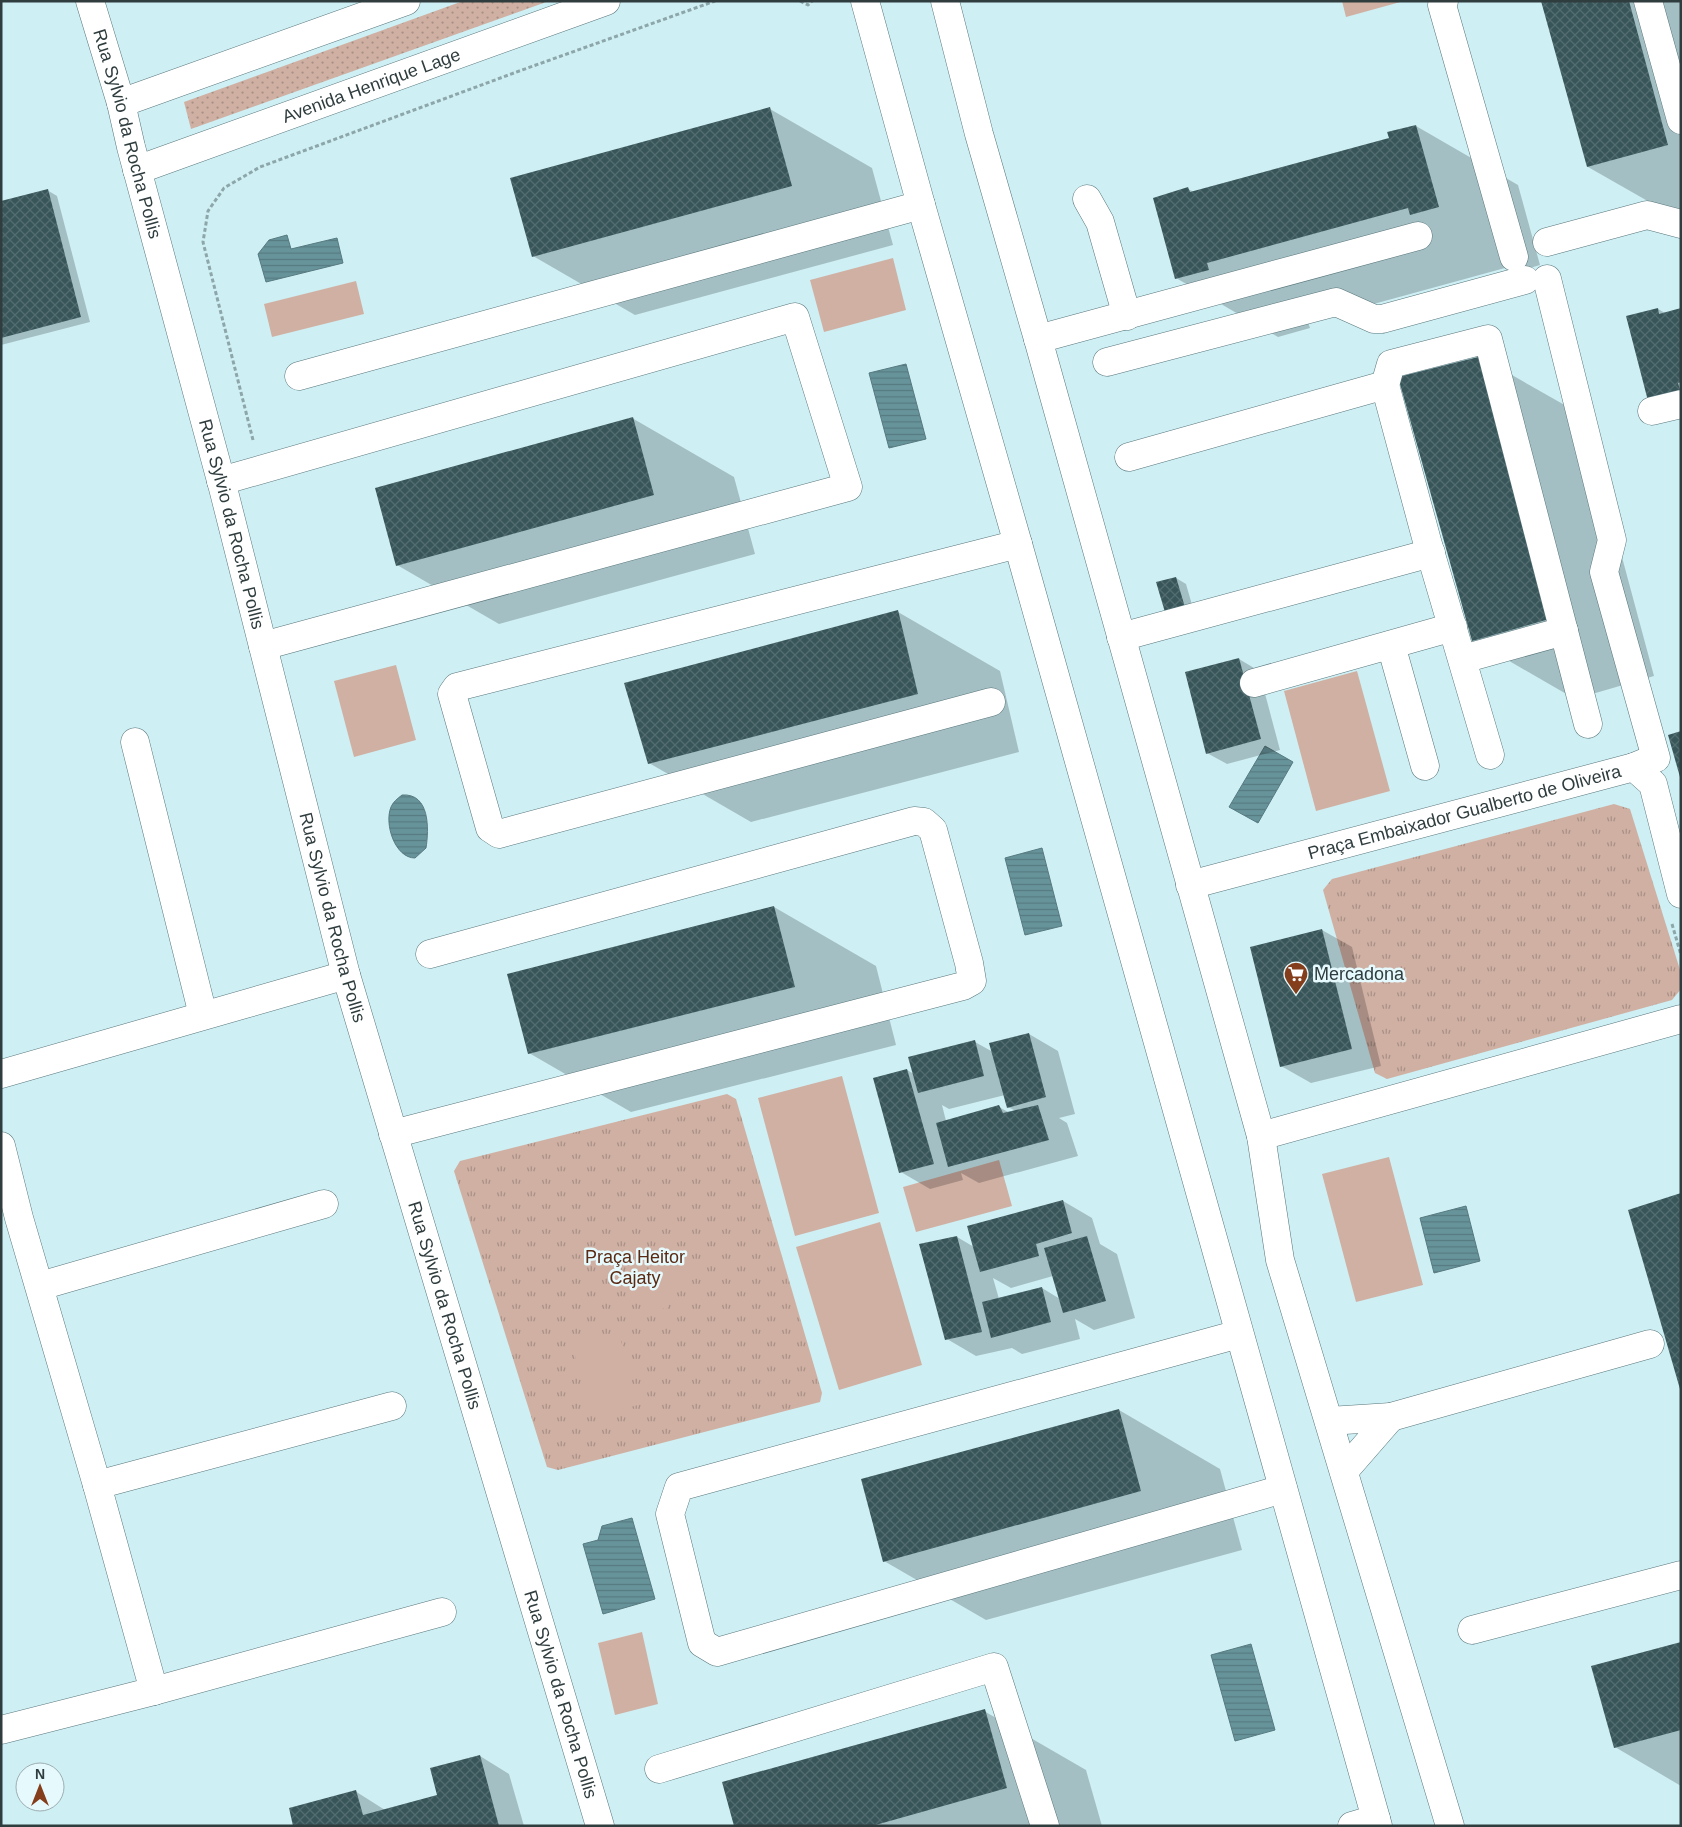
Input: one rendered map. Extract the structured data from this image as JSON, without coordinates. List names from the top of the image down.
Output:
{
  "streets": {
    "street": ["Avenida Henrique Lage", "Rua Sylvio da Rocha Pollis", "Praça Embaixador Gualberto de Oliveira"]
  },
  "crossings": [
    ["Avenida Henrique Lage", "Rua Sylvio da Rocha Pollis"]
  ],
  "parks": ["Praça Heitor Cajaty"],
  "places": {
    "supermarket": ["Mercadona"]
  },
  "north": "top"
}
